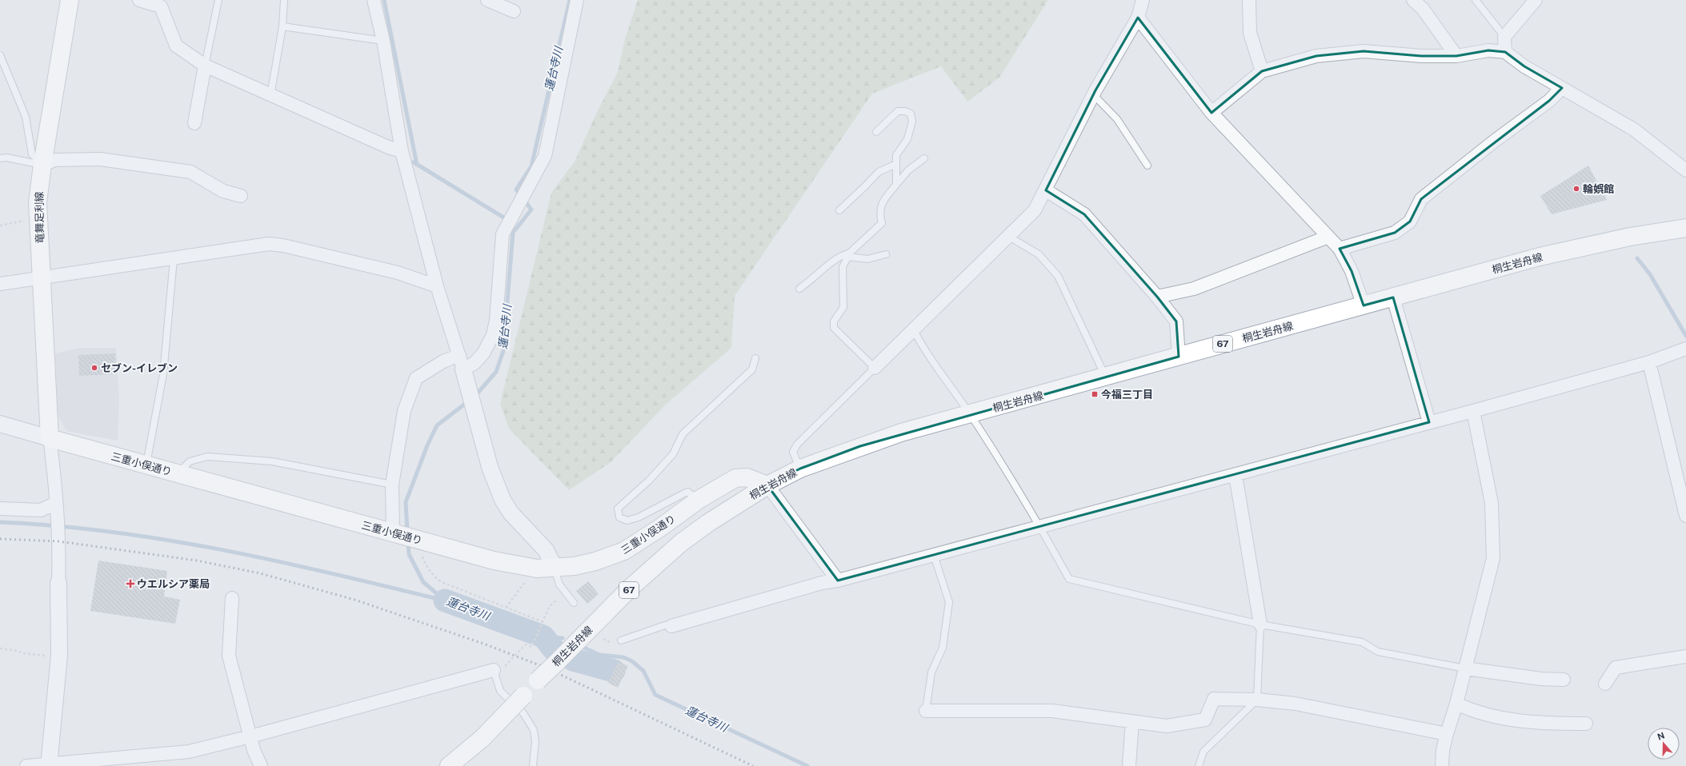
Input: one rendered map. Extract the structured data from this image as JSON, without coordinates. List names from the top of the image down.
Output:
{
  "streets": {
    "main road": [
      "竜舞足利線",
      "桐生岩舟線",
      "67",
      "三重小俣通り"
    ]
  },
  "crossings": [
    ["竜舞足利線", "三重小俣通り"],
    ["桐生岩舟線", "三重小俣通り"]
  ],
  "water": ["蓮台寺川"],
  "places": {
    "other": ["輪娯館", "セブン-イレブン"],
    "transit": ["今福三丁目"],
    "health": ["ウエルシア薬局"]
  },
  "north": "top"
}
